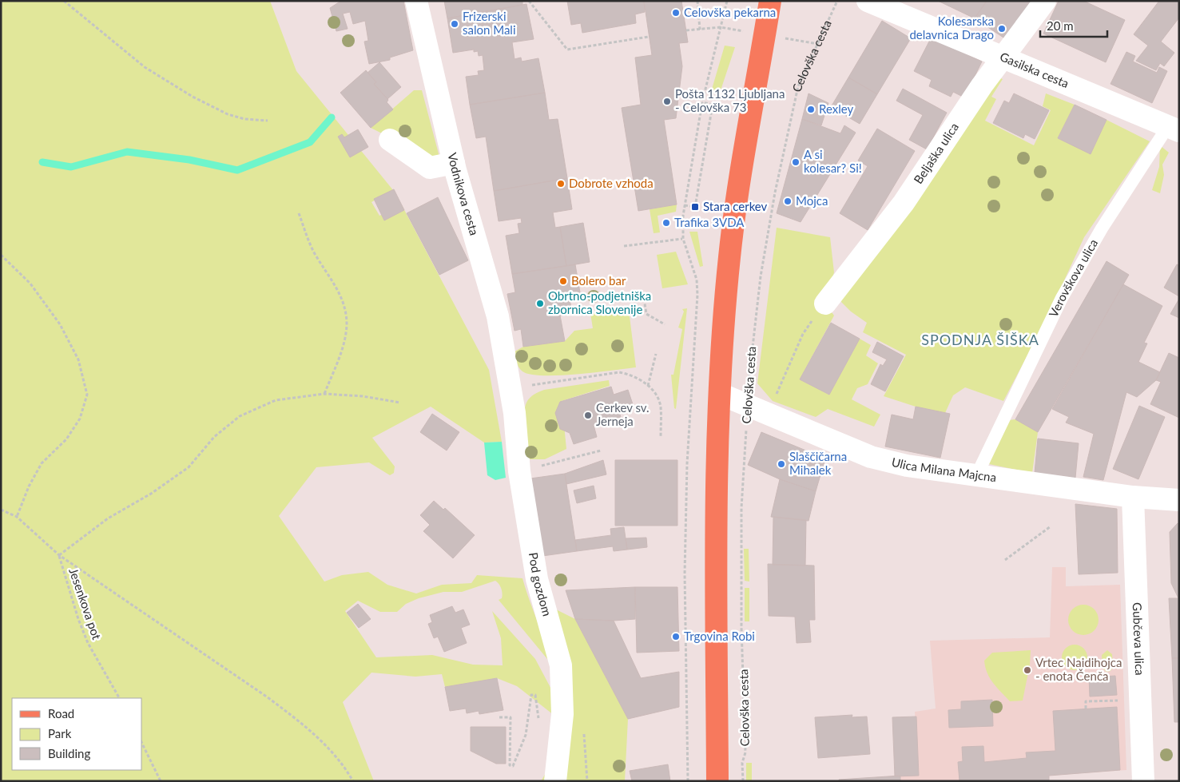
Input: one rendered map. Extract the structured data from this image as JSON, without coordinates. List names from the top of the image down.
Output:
{
  "streets": {
    "street": [
      "Gasilska cesta",
      "Beljaška ulica",
      "Vodnikova cesta",
      "Ulica Milana Majcna",
      "Pod gozdom",
      "Gubčeva ulica"
    ],
    "lane": ["Verovškova ulica"],
    "path": ["Celovška cesta", "Jesenkova pot"]
  },
  "crossings": [
    ["Celovška cesta", "Ulica Milana Majcna"],
    ["Gasilska cesta", "Beljaška ulica"],
    ["Gasilska cesta", "Verovškova ulica"],
    ["Vodnikova cesta", "Pod gozdom"],
    ["Verovškova ulica", "Ulica Milana Majcna"],
    ["Ulica Milana Majcna", "Gubčeva ulica"]
  ],
  "districts": ["SPODNJA ŠIŠKA"],
  "places": {
    "other": [
      "Celovška pekarna",
      "Frizerski salon Mali",
      "Kolesarska delavnica Drago",
      "Pošta 1132 Ljubljana - Celovška 73",
      "Rexley",
      "A si kolesar? Si!",
      "Dobrote vzhoda",
      "Mojca",
      "Trafika 3VDA",
      "Bolero bar",
      "Obrtno-podjetniška zbornica Slovenije",
      "Cerkev sv. Jerneja",
      "Slaščičarna Mihalek",
      "Trgovina Robi",
      "Vrtec Najdihojca - enota Čenča"
    ],
    "transit": ["Stara cerkev"]
  },
  "legend": ["Road", "Park", "Building"],
  "scale_bar": "20 m"
}
